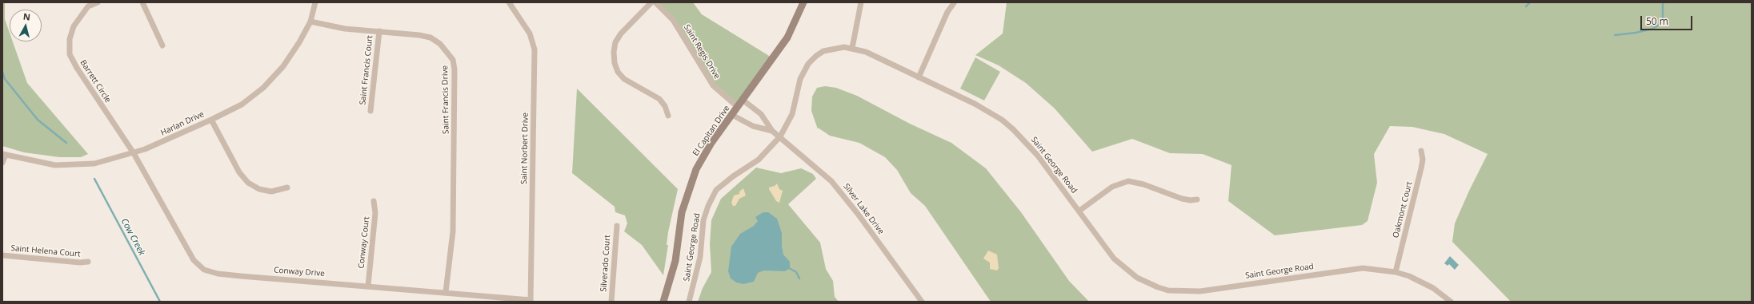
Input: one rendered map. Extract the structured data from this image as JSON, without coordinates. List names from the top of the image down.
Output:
{
  "streets": {
    "street": [
      "Saint Regis Drive",
      "Saint Francis Court",
      "Barrett Circle",
      "Saint Francis Drive",
      "Harlan Drive",
      "El Capitan Drive",
      "Saint Norbert Drive",
      "Saint George Road",
      "Silver Lake Drive",
      "Oakmont Court",
      "Conway Court",
      "Saint Helena Court",
      "Silverado Court",
      "Conway Drive"
    ]
  },
  "crossings": [
    ["Saint Regis Drive", "El Capitan Drive"],
    ["Saint Francis Court", "Saint Francis Drive"],
    ["Barrett Circle", "Harlan Drive"],
    ["Barrett Circle", "Conway Drive"],
    ["Saint Francis Drive", "Harlan Drive"],
    ["Saint Francis Drive", "Conway Drive"],
    ["Harlan Drive", "Conway Drive"],
    ["Saint Norbert Drive", "Conway Drive"],
    ["Saint George Road", "Silver Lake Drive"],
    ["Saint George Road", "Oakmont Court"],
    ["Conway Court", "Conway Drive"]
  ],
  "water": ["Cow Creek"],
  "scale_bar": "50 m",
  "north": "top"
}
